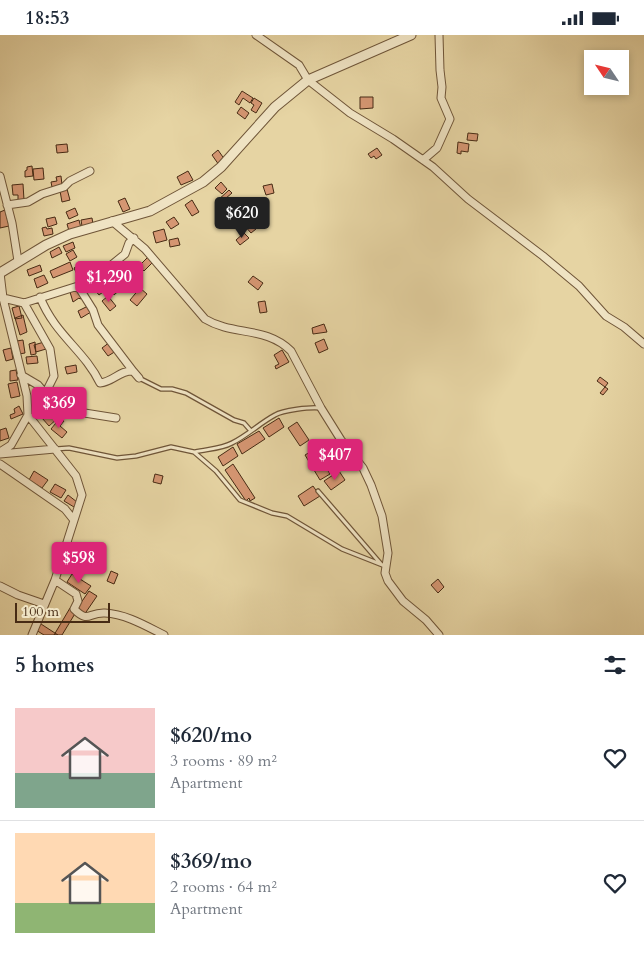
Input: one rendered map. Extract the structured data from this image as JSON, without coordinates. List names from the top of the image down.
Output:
{
  "scale_bar": "100 m",
  "north": "top left",
  "page": {
    "status": "18:53",
    "price": [
      "$620",
      "$1,290",
      "$369",
      "$407",
      "$598"
    ],
    "scale": "100 m",
    "heading": "5 homes",
    "list": [
      {
        "name": "$620/mo",
        "note": "3 rooms · 89 m² · Apartment"
      },
      {
        "name": "$369/mo",
        "note": "2 rooms · 64 m² · Apartment"
      }
    ]
  }
}
